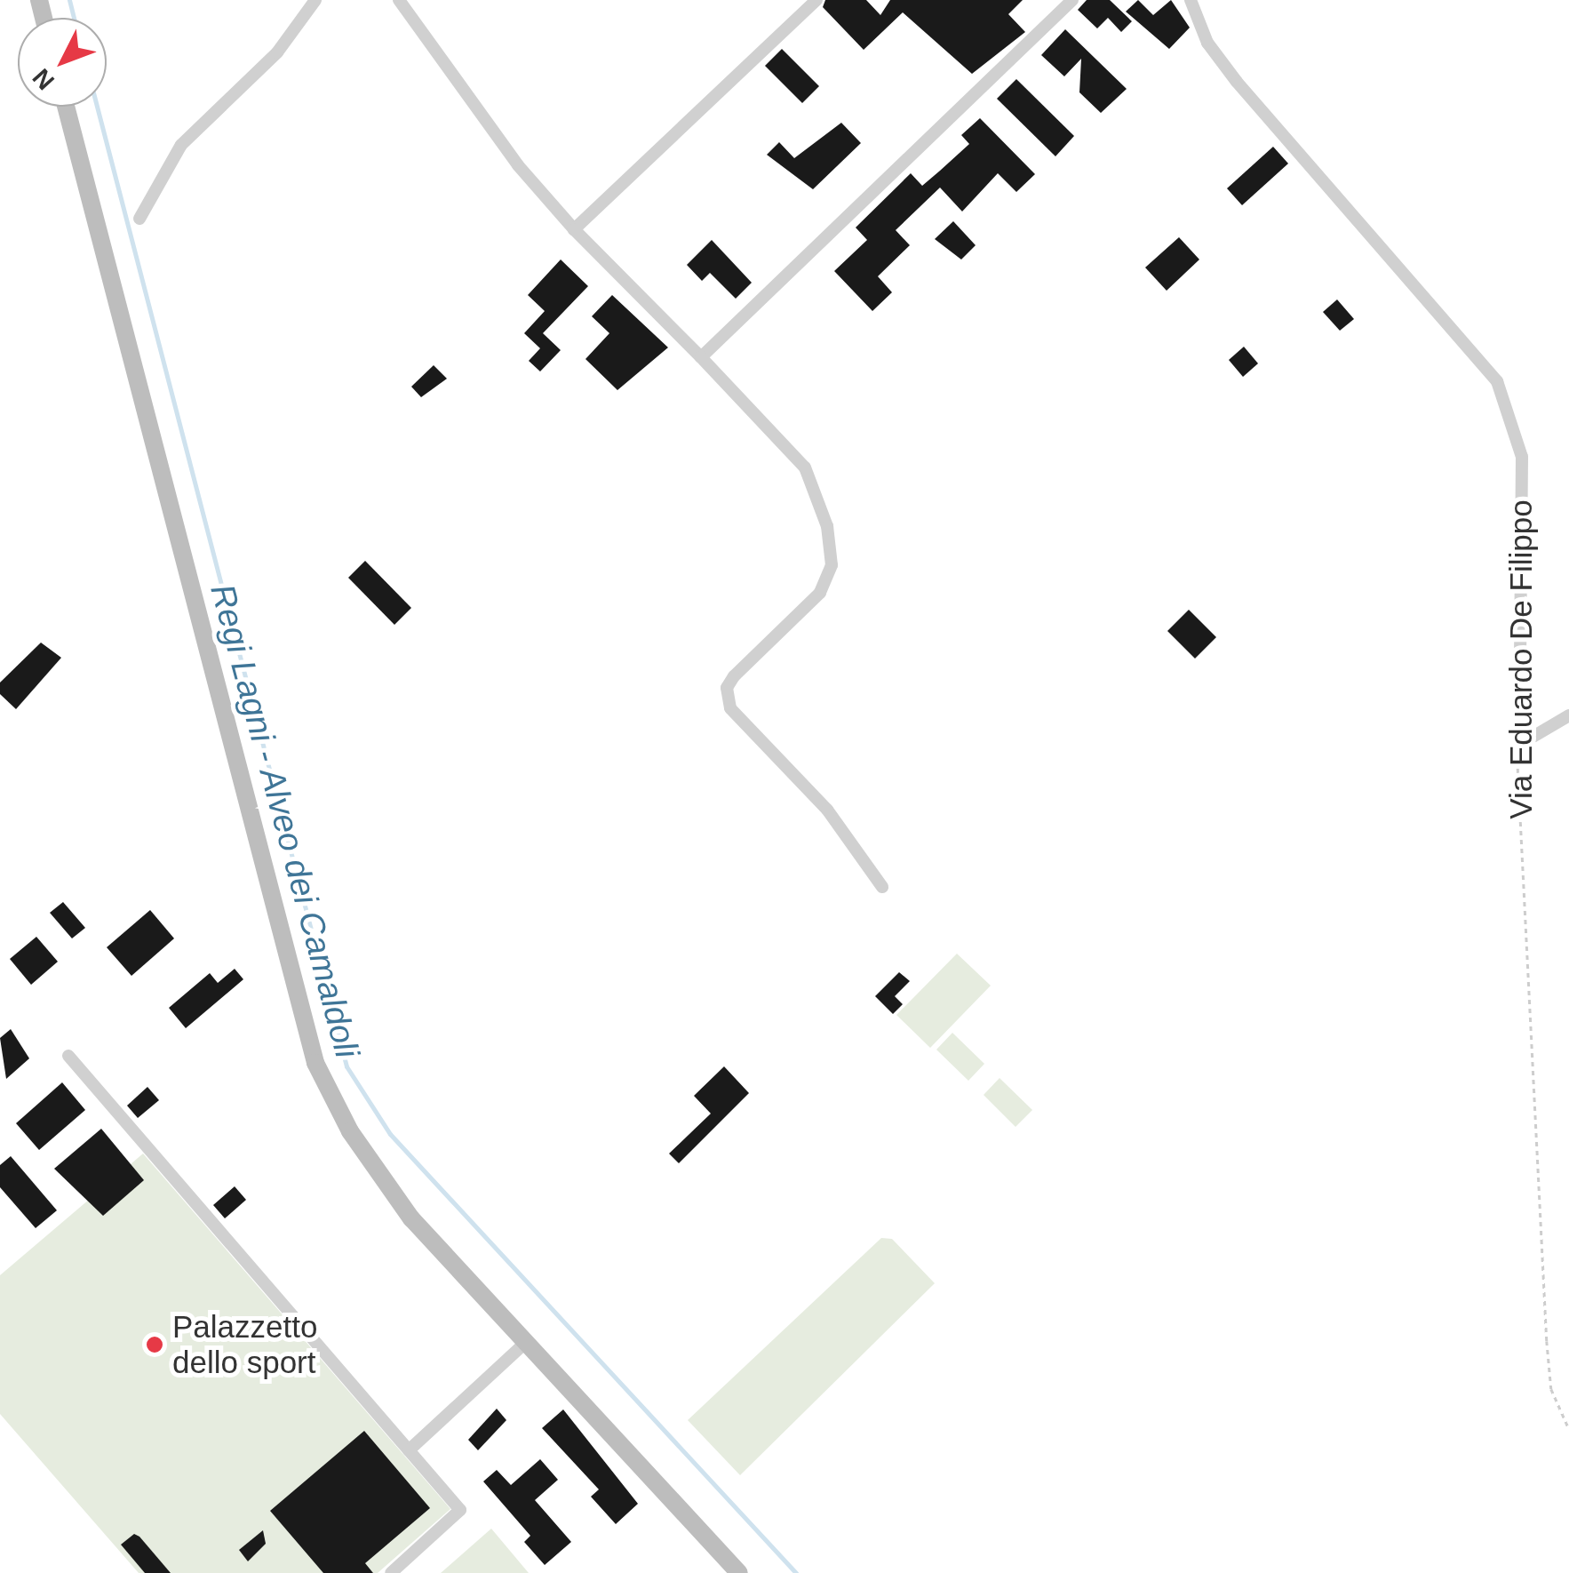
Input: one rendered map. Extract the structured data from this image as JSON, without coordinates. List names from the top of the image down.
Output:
{
  "streets": {
    "street": ["Via Eduardo De Filippo"]
  },
  "water": ["Regi Lagni - Alveo dei Camaldoli"],
  "places": ["Palazzetto dello sport"],
  "north": "bottom left"
}
